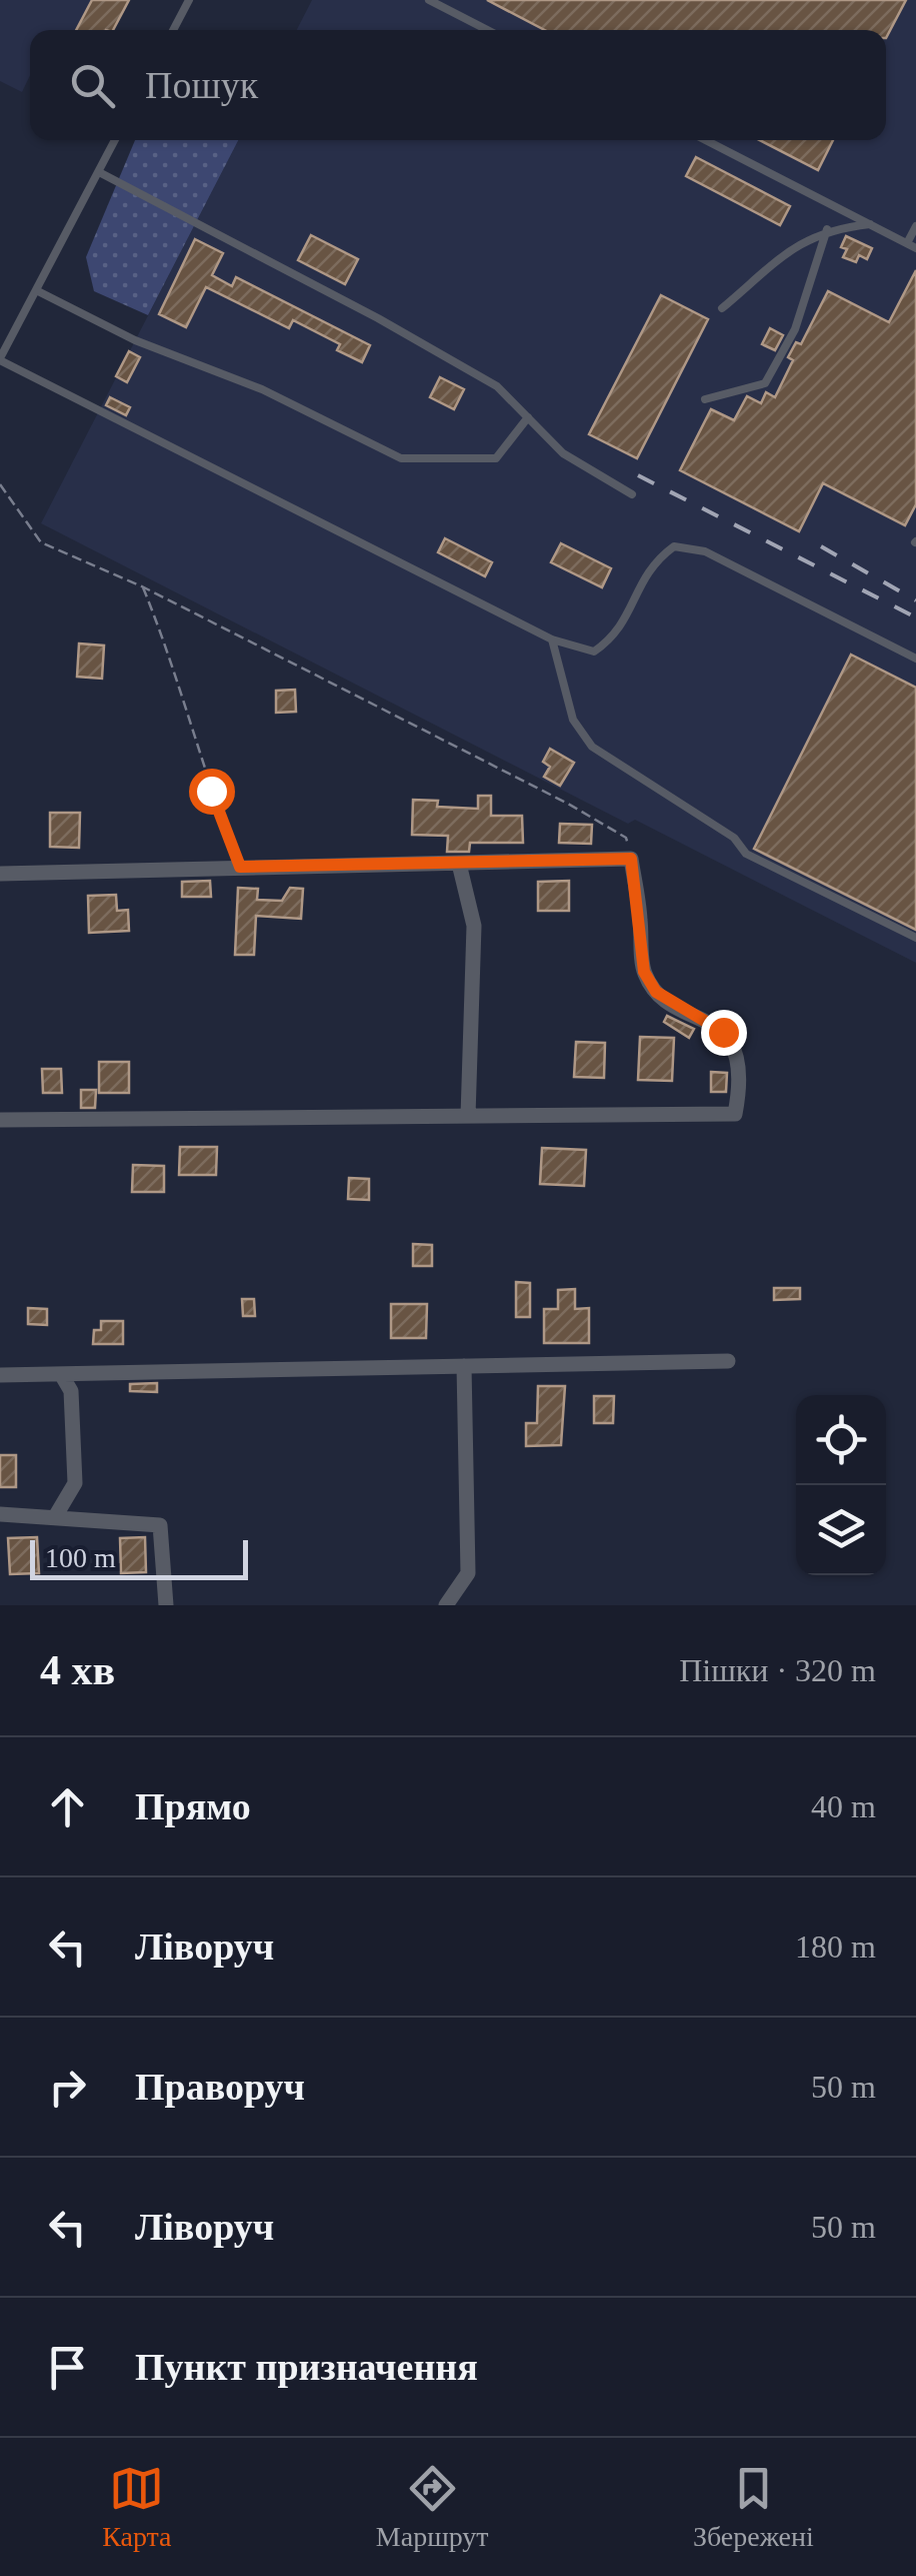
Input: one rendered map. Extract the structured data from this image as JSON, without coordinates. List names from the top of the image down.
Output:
{
  "scale_bar": "100 m",
  "page": {
    "search": "Пошук",
    "scale": "100 m",
    "heading": ["4 хв", "Пішки · 320 m"],
    "list": [
      ["Прямо", "40 m"],
      ["Ліворуч", "180 m"],
      ["Праворуч", "50 m"],
      ["Ліворуч", "50 m"],
      "Пункт призначення"
    ],
    "nav": ["Карта", "Маршрут", "Збережені"]
  }
}
